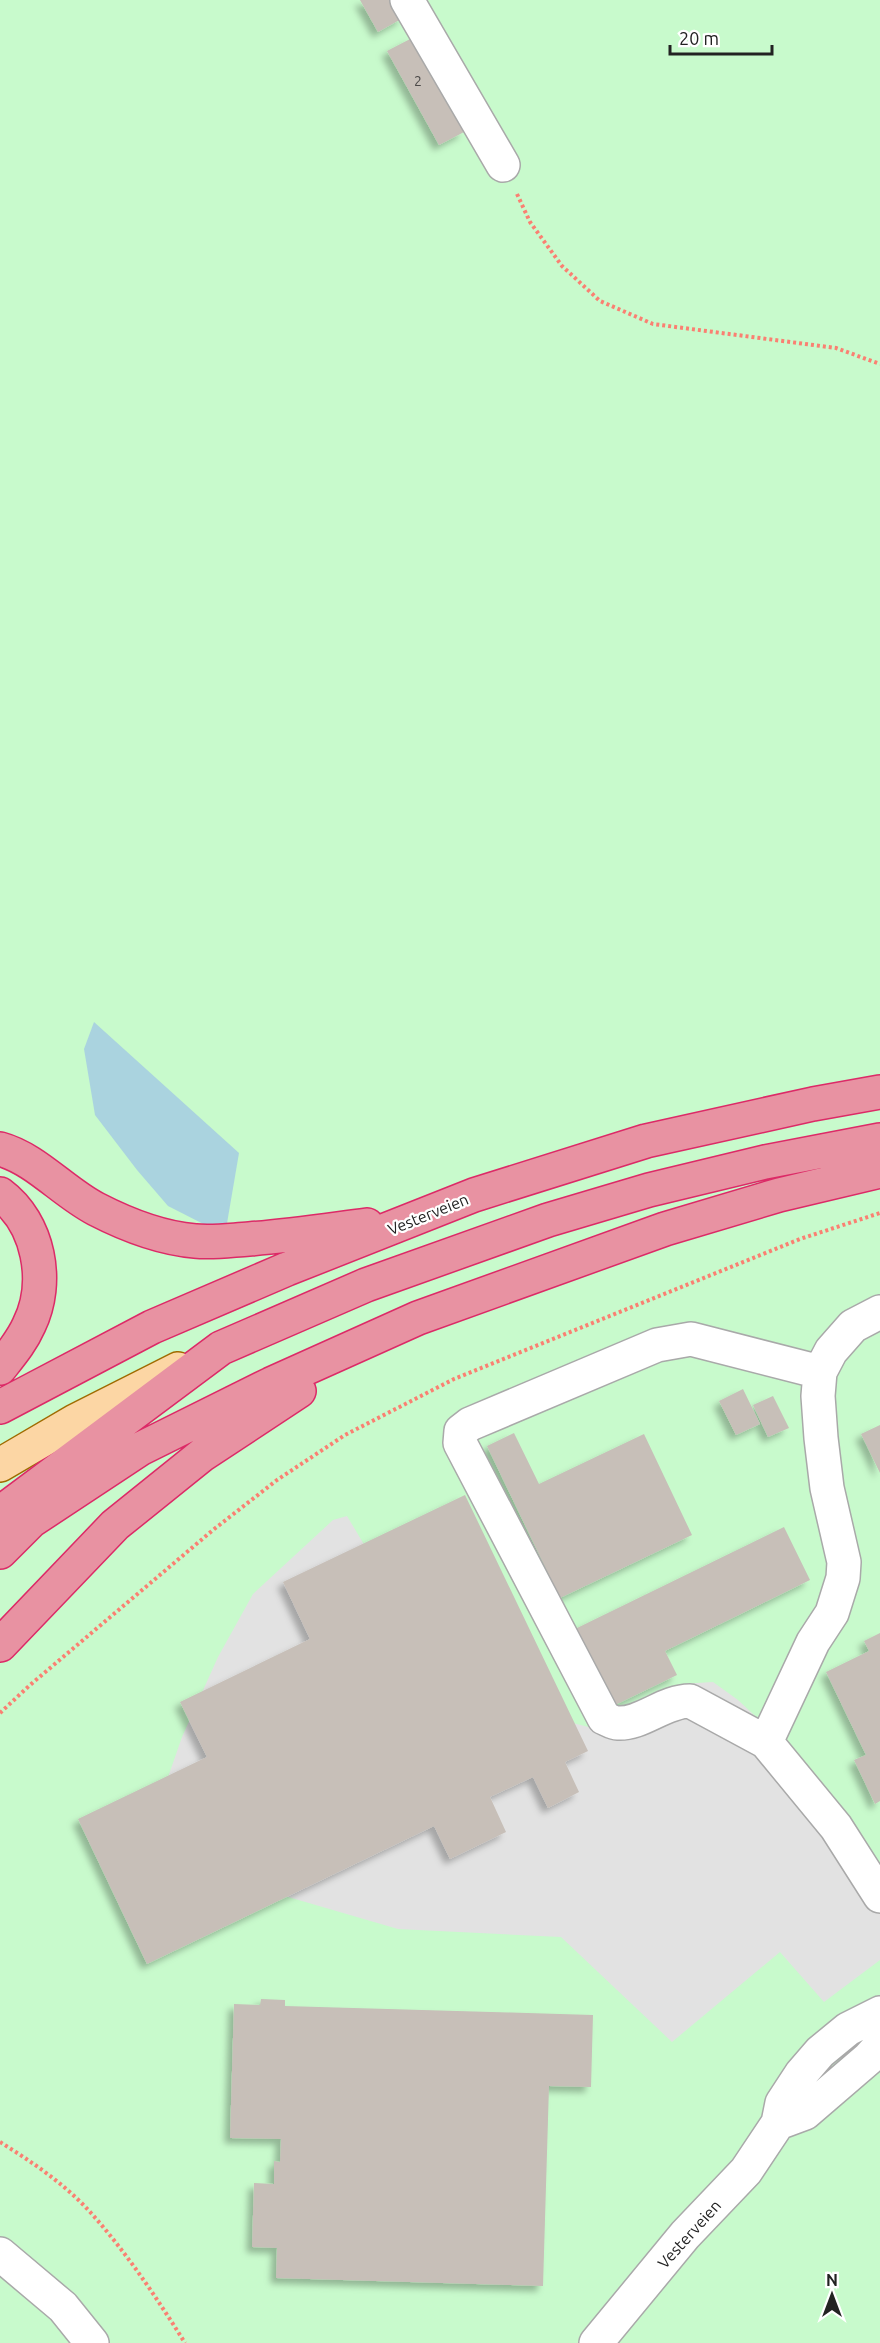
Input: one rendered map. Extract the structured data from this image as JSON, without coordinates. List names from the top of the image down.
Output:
{
  "streets": {
    "highway": ["Vesterveien"]
  },
  "house_numbers": ["2"],
  "scale_bar": "20 m",
  "north": "top"
}
